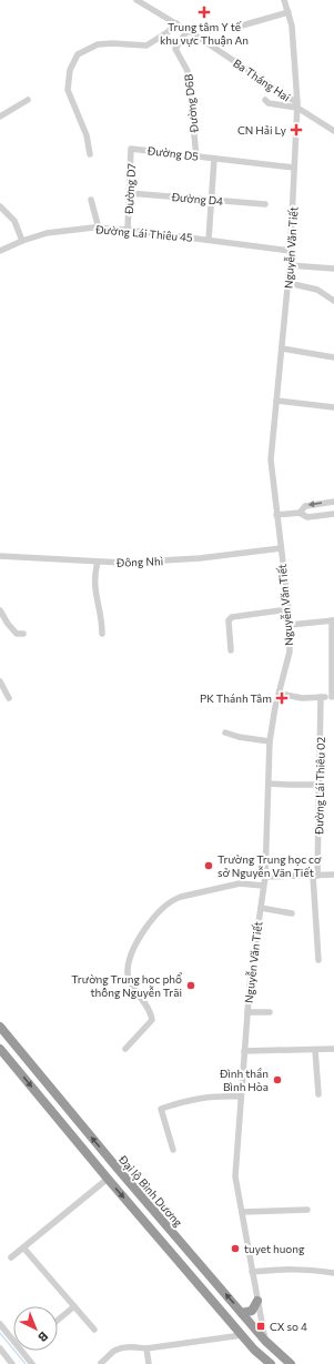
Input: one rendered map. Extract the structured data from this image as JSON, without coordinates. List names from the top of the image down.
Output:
{
  "streets": {
    "highway": ["Đại lộ Bình Dương"],
    "street": [
      "Ba Tháng Hai",
      "Đường D6B",
      "Đường D5",
      "Đường D7",
      "Đường D4",
      "Đường Lái Thiêu 45",
      "Nguyễn Văn Tiết",
      "Đông Nhì",
      "Đường Lái Thiêu 02"
    ]
  },
  "crossings": [
    ["Ba Tháng Hai", "Đường D6B"],
    ["Ba Tháng Hai", "Nguyễn Văn Tiết"],
    ["Đường D6B", "Đường D5"],
    ["Đường D5", "Đường D7"],
    ["Đường D5", "Nguyễn Văn Tiết"],
    ["Đường D7", "Đường D4"],
    ["Đường D7", "Đường Lái Thiêu 45"],
    ["Đường Lái Thiêu 45", "Nguyễn Văn Tiết"],
    ["Nguyễn Văn Tiết", "Đông Nhì"],
    ["Nguyễn Văn Tiết", "Đại lộ Bình Dương"]
  ],
  "places": {
    "health": ["Trung tâm Y tế khu vực Thuận An", "CN Hải Ly", "PK Thánh Tâm"],
    "other": [
      "Trường Trung học cơ sở Nguyễn Văn Tiết",
      "Trường Trung học phổ thông Nguyễn Trãi",
      "Đình thần Bình Hòa",
      "tuyet huong"
    ],
    "transit": ["CX so 4"]
  },
  "north": "bottom right"
}
